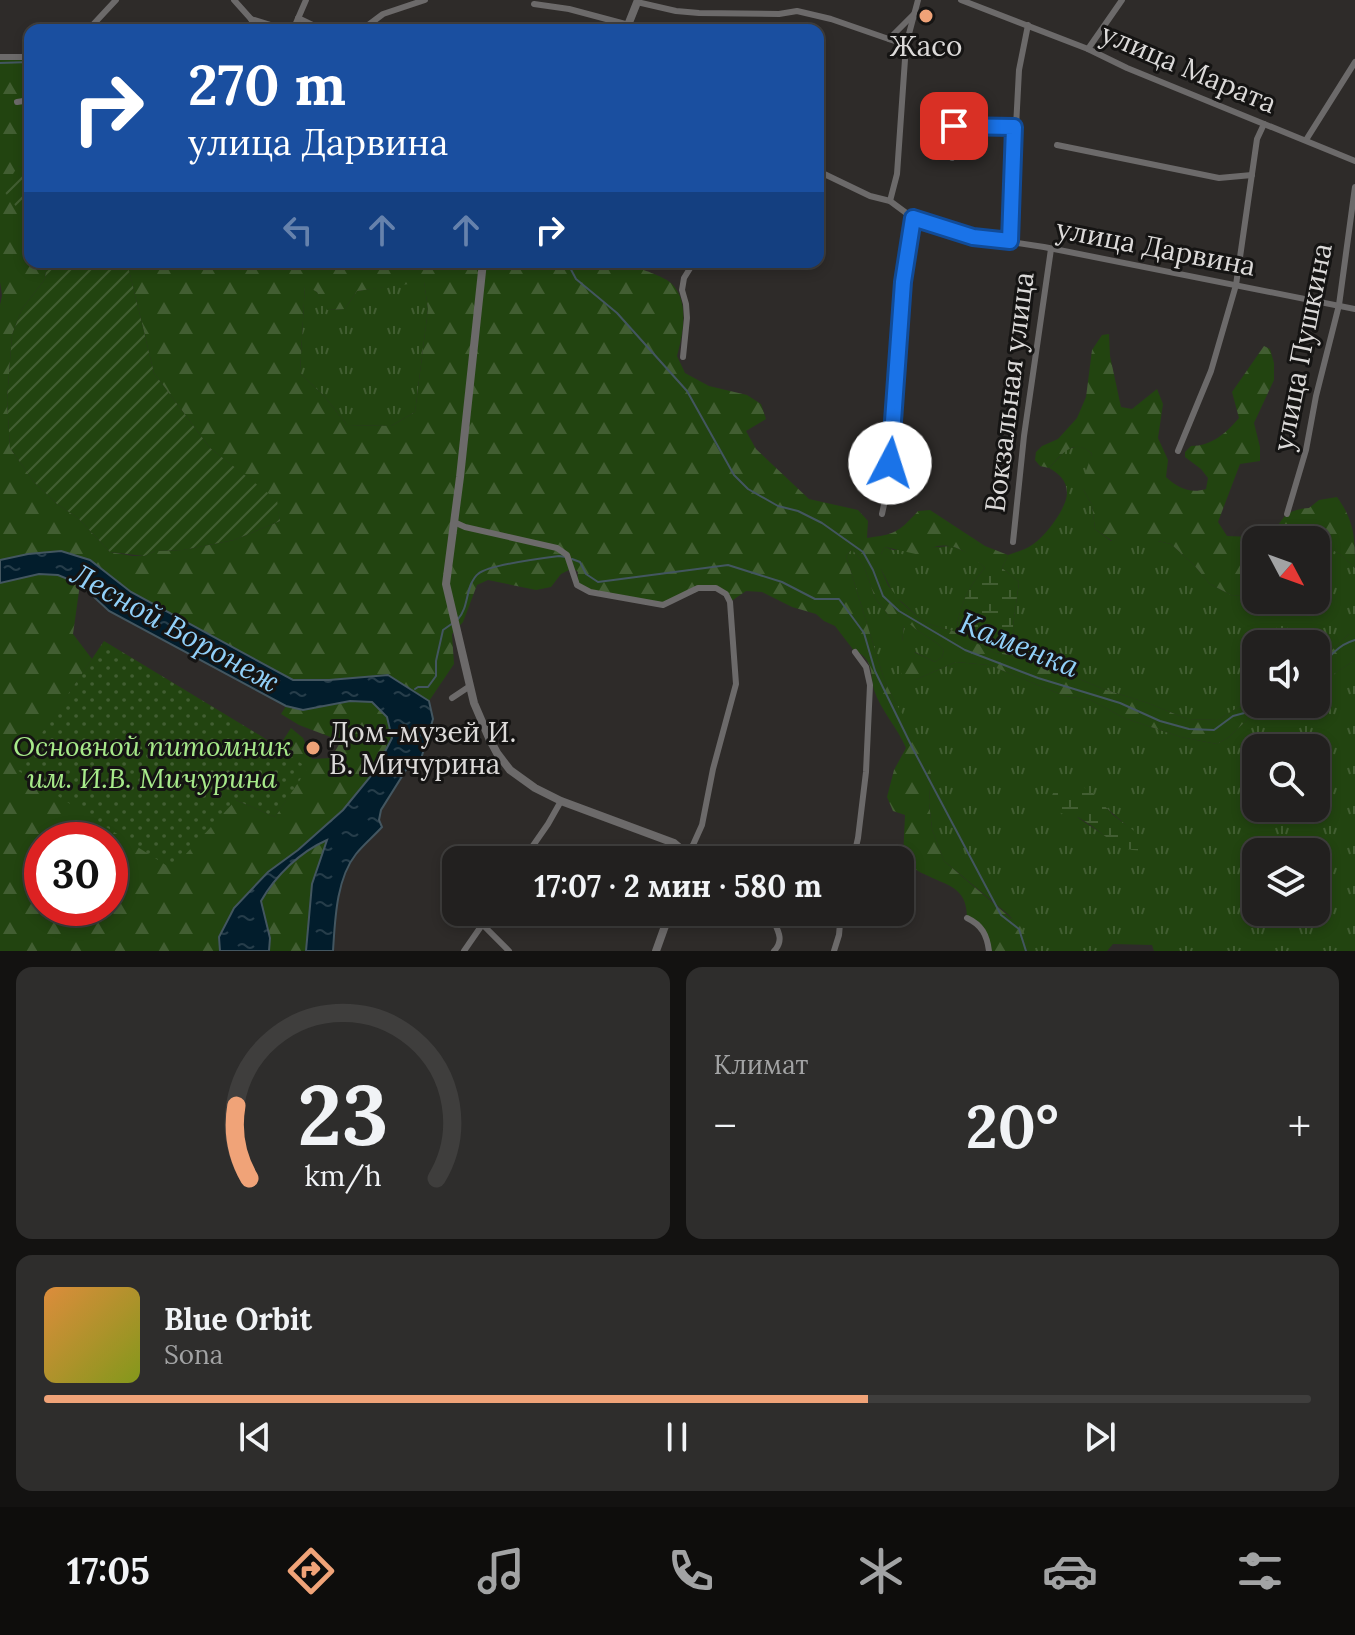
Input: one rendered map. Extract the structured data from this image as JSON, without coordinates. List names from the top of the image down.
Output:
{
  "streets": {
    "street": [
      "улица Марата",
      "улица Дарвина",
      "улица Пушкина",
      "Вокзальная улица"
    ]
  },
  "crossings": [
    ["улица Марата", "Вокзальная улица"],
    ["улица Дарвина", "улица Пушкина"],
    ["улица Дарвина", "Вокзальная улица"]
  ],
  "water": ["Лесной Воронеж", "Каменка"],
  "parks": ["Основной питомник им. И.В. Мичурина"],
  "places": ["Жасо", "Дом-музей И. В. Мичурина"],
  "north": "bottom right",
  "page": {
    "turn": ["270 m", "улица Дарвина"],
    "limit": "30",
    "trip": "17:07 · 2 мин · 580 m",
    "tile": "Климат",
    "heat": ["−", "20°", "+"],
    "song": ["Blue Orbit", "Sona"],
    "tabs": "17:05",
    "gauge": ["23", "km/h"]
  }
}
